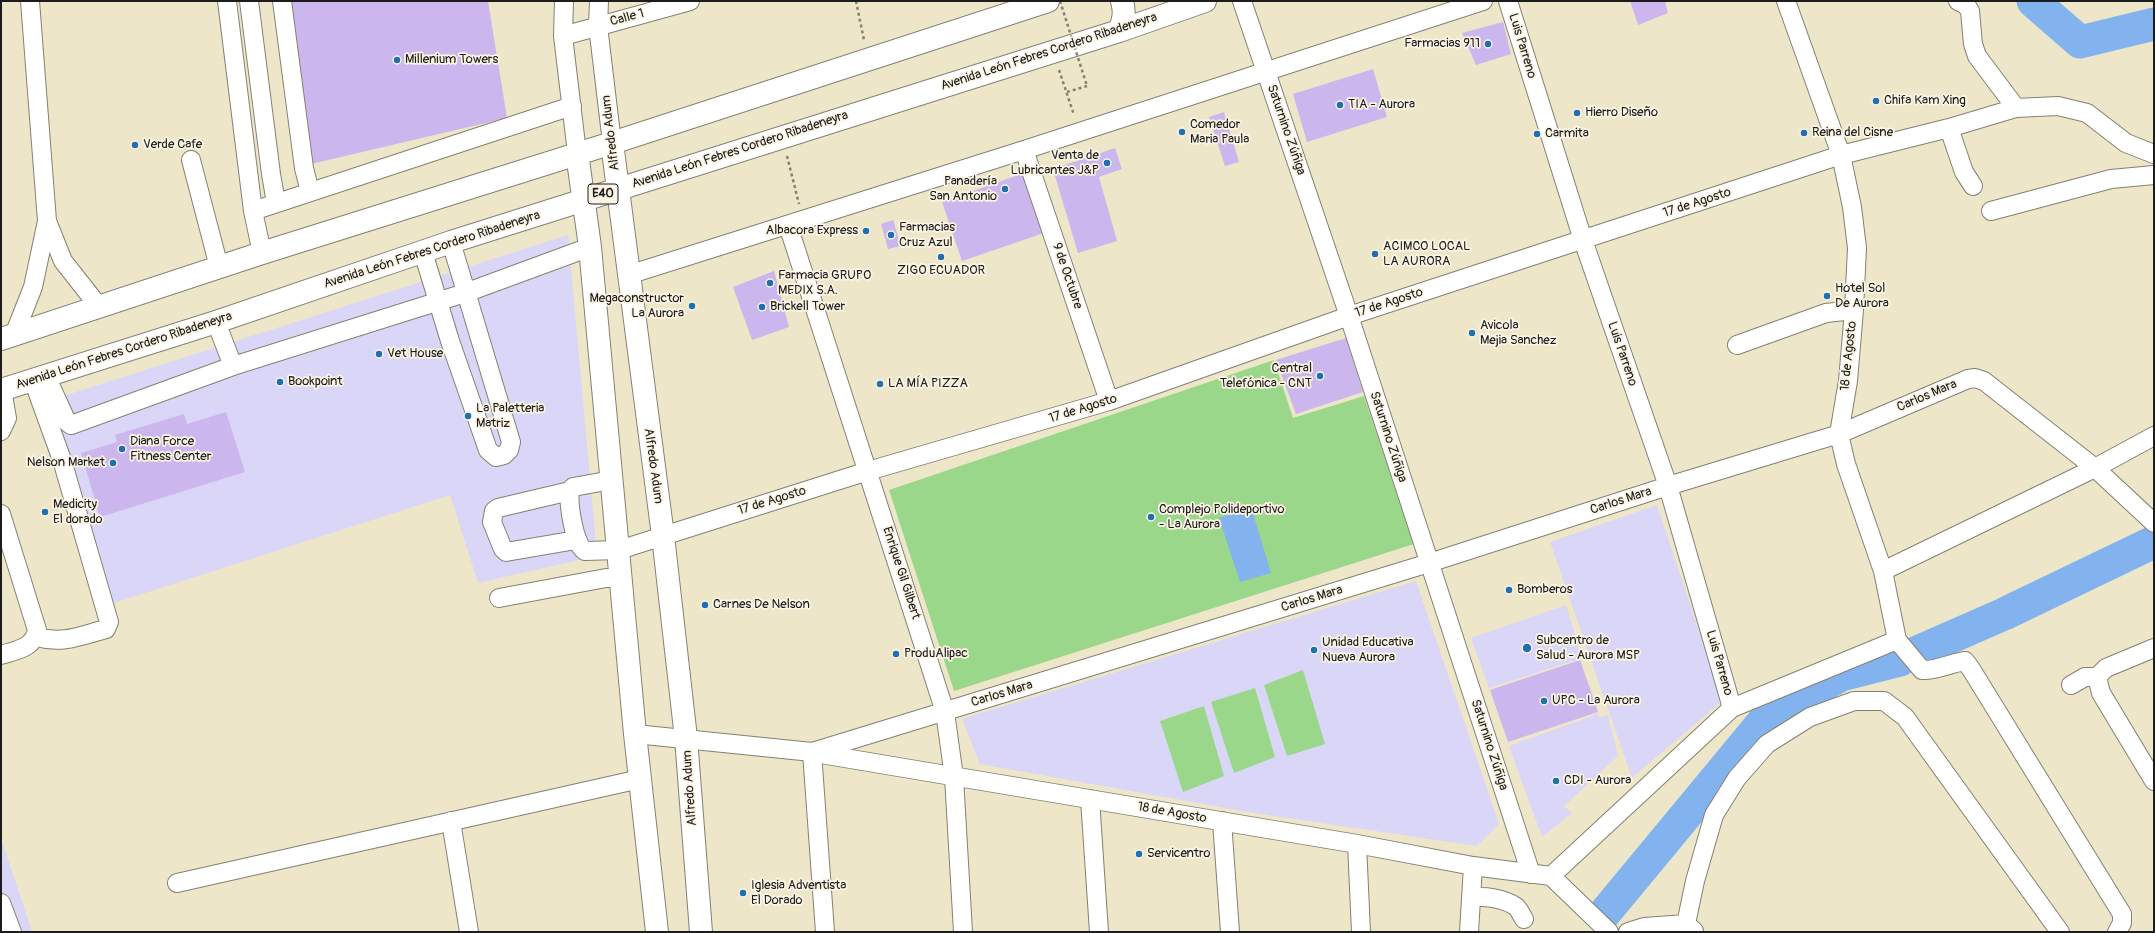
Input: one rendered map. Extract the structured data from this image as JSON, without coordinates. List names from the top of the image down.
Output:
{
  "streets": {
    "main road": ["Avenida León Febres Cordero Ribadeneyra", "Alfredo Adum", "E40"],
    "street": [
      "Calle 1",
      "Luis Parreno",
      "Saturnino Zúñiga",
      "17 de Agosto",
      "9 de Octubre",
      "18 de Agosto",
      "Carlos Mara",
      "Enrique Gil Gilbert"
    ]
  },
  "crossings": [
    ["Calle 1", "Alfredo Adum"],
    ["Luis Parreno", "17 de Agosto"],
    ["Luis Parreno", "Carlos Mara"],
    ["Avenida León Febres Cordero Ribadeneyra", "Alfredo Adum"],
    ["Saturnino Zúñiga", "17 de Agosto"],
    ["Saturnino Zúñiga", "18 de Agosto"],
    ["Saturnino Zúñiga", "Carlos Mara"],
    ["Alfredo Adum", "17 de Agosto"],
    ["Alfredo Adum", "Carlos Mara"],
    ["17 de Agosto", "9 de Octubre"],
    ["17 de Agosto", "18 de Agosto"],
    ["17 de Agosto", "Enrique Gil Gilbert"],
    ["18 de Agosto", "Carlos Mara"],
    ["18 de Agosto", "Enrique Gil Gilbert"],
    ["Carlos Mara", "Enrique Gil Gilbert"]
  ],
  "places": [
    "Farmacias 911",
    "Millenium Towers",
    "Chifa Kam Xing",
    "TIA - Aurora",
    "Hierro Diseño",
    "Comedor Maria Paula",
    "Reina del Cisne",
    "Carmita",
    "Verde Cafe",
    "Venta de Lubricantes J&P",
    "Panadería San Antonio",
    "Albacora Express",
    "Farmacias Cruz Azul",
    "ACIMCO LOCAL LA AURORA",
    "ZIGO ECUADOR",
    "Farmacia GRUPO MEDIX S.A.",
    "Hotel Sol De Aurora",
    "Megaconstructor La Aurora",
    "Brickell Tower",
    "Avicola Mejia Sanchez",
    "Vet House",
    "Central Telefónica - CNT",
    "Bookpoint",
    "LA MÍA PIZZA",
    "La Paletteria Matriz",
    "Diana Force Fitness Center",
    "Nelson Market",
    "Medicity El dorado",
    "Complejo Polideportivo - La Aurora",
    "Bomberos",
    "Carnes De Nelson",
    "Subcentro de Salud - Aurora MSP",
    "Unidad Educativa Nueva Aurora",
    "ProduAlipac",
    "UPC - La Aurora",
    "CDI - Aurora",
    "Servicentro",
    "Iglesia Adventista El Dorado"
  ]
}
